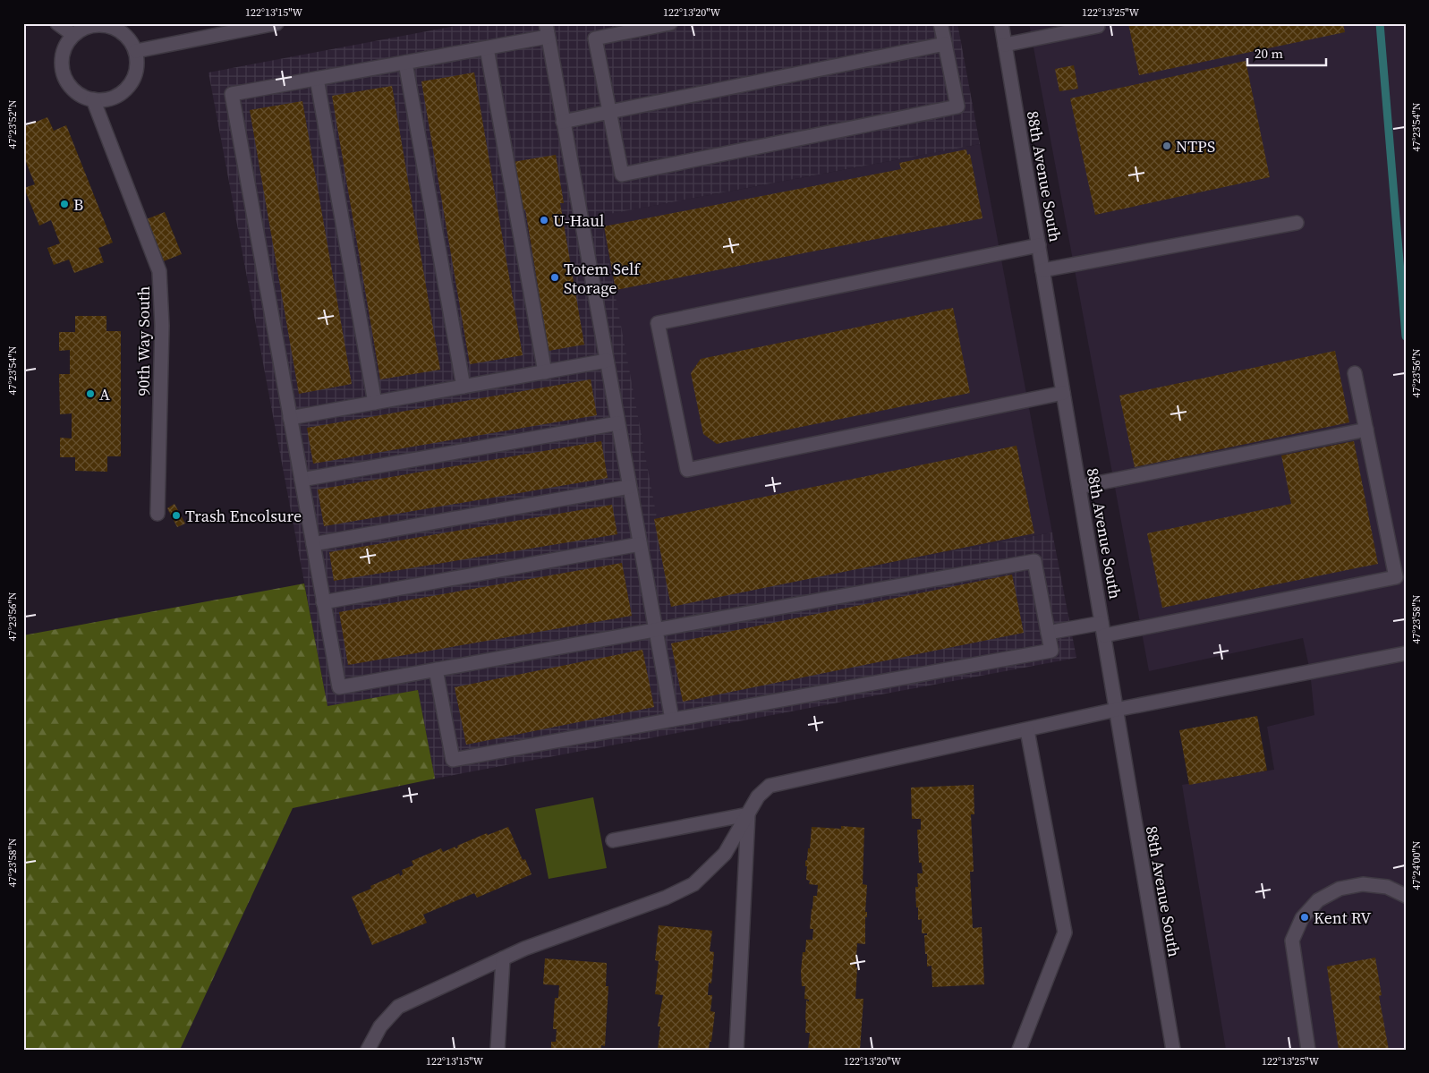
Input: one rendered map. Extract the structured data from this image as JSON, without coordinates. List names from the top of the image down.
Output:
{
  "streets": {
    "street": ["88th Avenue South", "90th Way South"]
  },
  "places": [
    "NTPS",
    "B",
    "U-Haul",
    "Totem Self Storage",
    "A",
    "Trash Encolsure",
    "Kent RV"
  ],
  "scale_bar": "20 m",
  "coordinates": [
    "122°13'15\"W",
    "122°13'20\"W",
    "122°13'25\"W",
    "47°23'52\"N",
    "47°23'54\"N",
    "47°23'56\"N",
    "47°23'58\"N",
    "47°24'00\"N"
  ]
}
